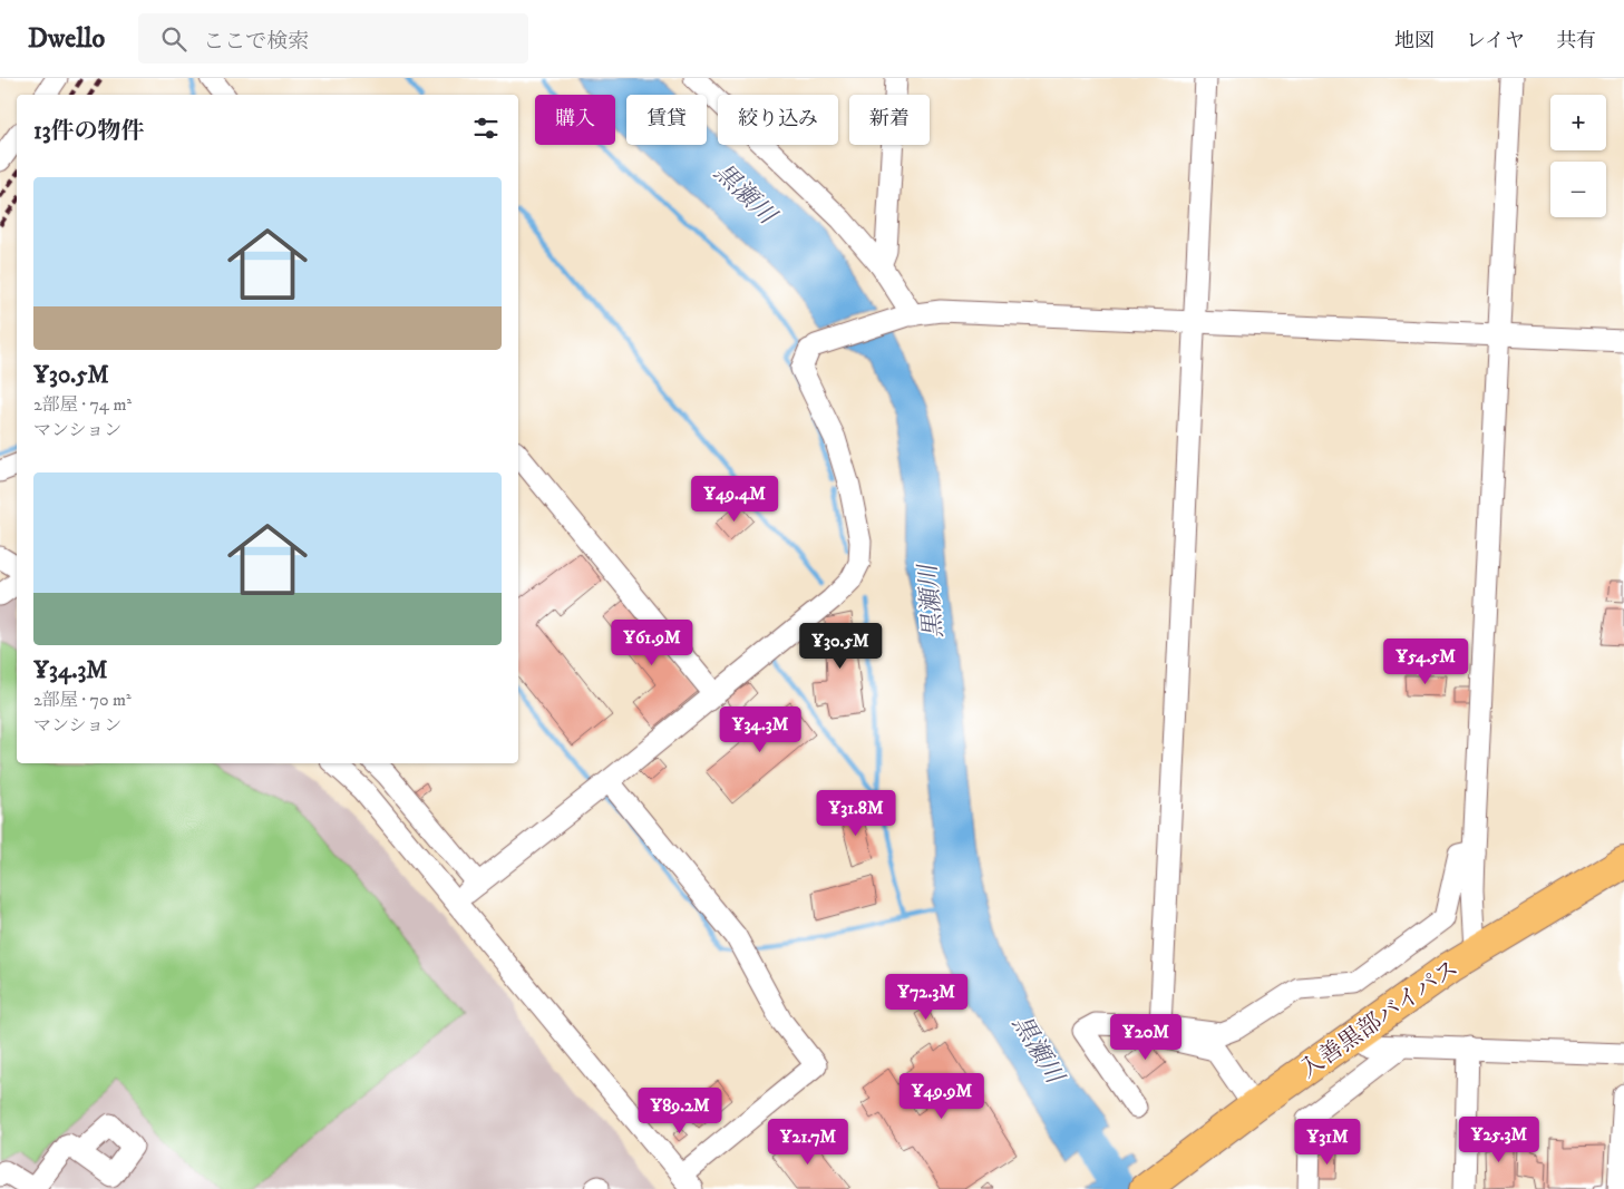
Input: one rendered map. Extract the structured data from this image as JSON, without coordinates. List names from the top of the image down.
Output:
{
  "streets": {
    "highway": ["入善黒部バイパス"]
  },
  "water": ["黒瀬川"],
  "page": {
    "header": "Dwello",
    "search": "ここで検索",
    "nav": ["地図", "レイヤ", "共有"],
    "map_buttons": ["+", "−"],
    "chip": [
      "購入",
      "賃貸",
      "絞り込み",
      "新着"
    ],
    "heading": "13件の物件",
    "list": [
      {
        "name": "¥30.5M",
        "note": "2部屋 · 74 m² · マンション"
      },
      {
        "name": "¥34.3M",
        "note": "2部屋 · 70 m² · マンション"
      }
    ],
    "price": [
      "¥49.4M",
      "¥61.9M",
      "¥30.5M",
      "¥54.5M",
      "¥34.3M",
      "¥31.8M",
      "¥72.3M",
      "¥20M",
      "¥49.9M",
      "¥89.2M",
      "¥25.3M",
      "¥21.7M",
      "¥31M"
    ]
  }
}
